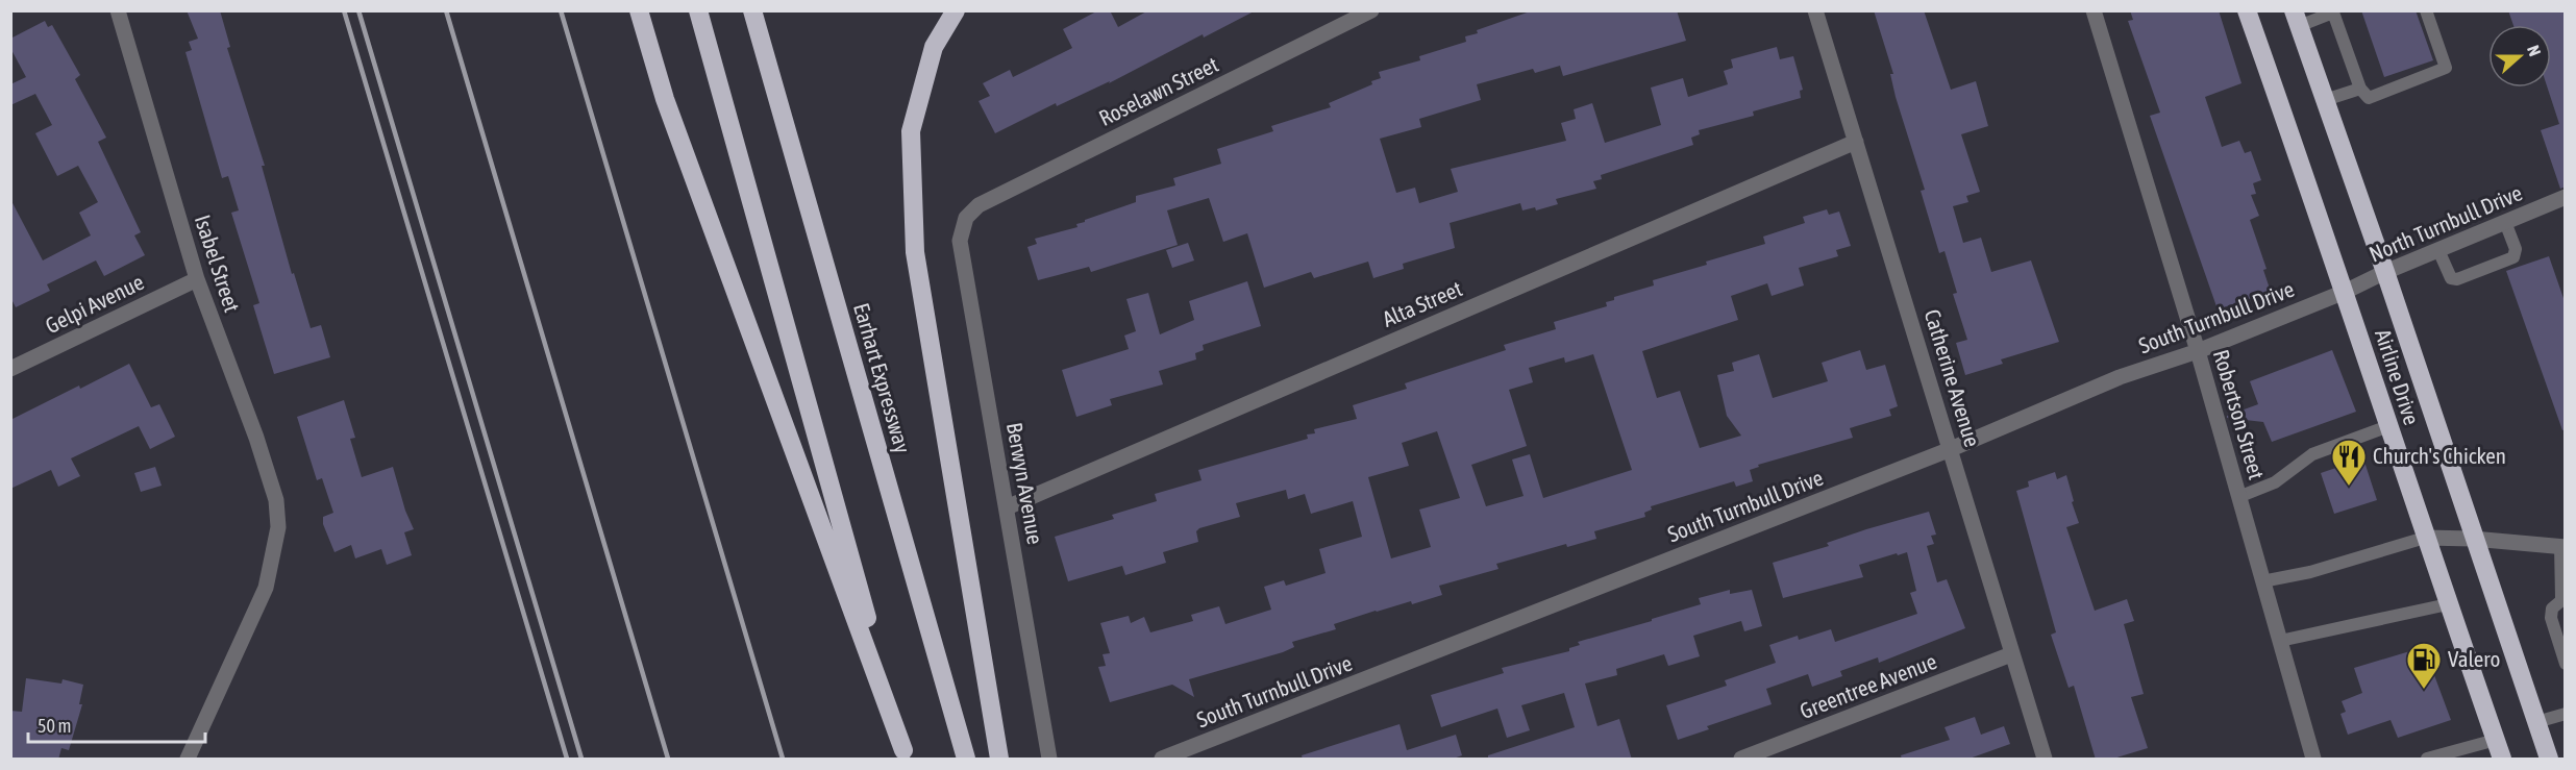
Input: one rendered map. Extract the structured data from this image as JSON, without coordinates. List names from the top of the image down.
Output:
{
  "streets": {
    "highway": ["Airline Drive", "Earhart Expressway"],
    "street": [
      "Roselawn Street",
      "North Turnbull Drive",
      "Isabel Street",
      "Gelpi Avenue",
      "Alta Street",
      "South Turnbull Drive",
      "Catherine Avenue",
      "Robertson Street",
      "Berwyn Avenue",
      "Greentree Avenue"
    ]
  },
  "crossings": [
    ["Roselawn Street", "Berwyn Avenue"],
    ["North Turnbull Drive", "South Turnbull Drive"],
    ["North Turnbull Drive", "Airline Drive"],
    ["Isabel Street", "Gelpi Avenue"],
    ["Alta Street", "Catherine Avenue"],
    ["Alta Street", "Berwyn Avenue"],
    ["South Turnbull Drive", "Airline Drive"],
    ["South Turnbull Drive", "Catherine Avenue"],
    ["South Turnbull Drive", "Robertson Street"],
    ["Catherine Avenue", "Greentree Avenue"]
  ],
  "places": {
    "restaurant": ["Church's Chicken"],
    "fuel station": ["Valero"]
  },
  "scale_bar": "50 m",
  "north": "right"
}
